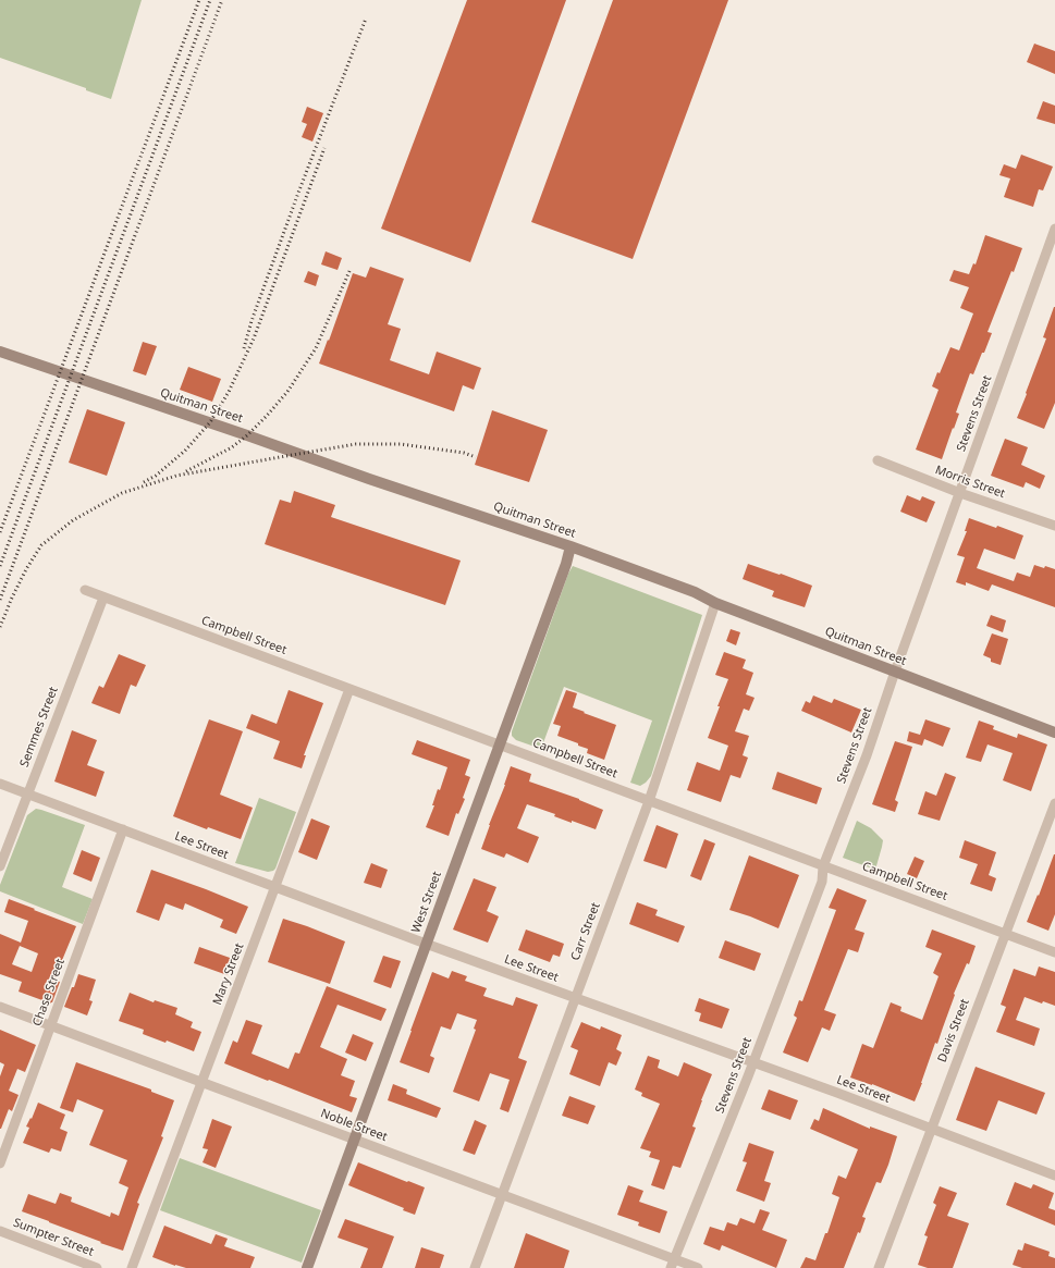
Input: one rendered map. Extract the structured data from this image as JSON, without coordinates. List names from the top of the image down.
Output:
{
  "streets": {
    "main road": ["Quitman Street", "West Street"],
    "street": [
      "Stevens Street",
      "Morris Street",
      "Campbell Street",
      "Semmes Street",
      "Lee Street",
      "Carr Street",
      "Mary Street",
      "Chase Street",
      "Davis Street",
      "Noble Street",
      "Sumpter Street"
    ]
  },
  "crossings": [
    ["Quitman Street", "Stevens Street"],
    ["Quitman Street", "West Street"],
    ["Quitman Street", "Carr Street"],
    ["Stevens Street", "Morris Street"],
    ["Stevens Street", "Campbell Street"],
    ["Stevens Street", "Lee Street"],
    ["Stevens Street", "Noble Street"],
    ["Campbell Street", "Semmes Street"],
    ["Campbell Street", "West Street"],
    ["Campbell Street", "Carr Street"],
    ["Campbell Street", "Mary Street"],
    ["Campbell Street", "Davis Street"],
    ["Semmes Street", "Lee Street"],
    ["Lee Street", "West Street"],
    ["Lee Street", "Carr Street"],
    ["Lee Street", "Mary Street"],
    ["Lee Street", "Chase Street"],
    ["Lee Street", "Davis Street"],
    ["West Street", "Noble Street"],
    ["Carr Street", "Noble Street"],
    ["Mary Street", "Noble Street"],
    ["Chase Street", "Noble Street"]
  ]
}
